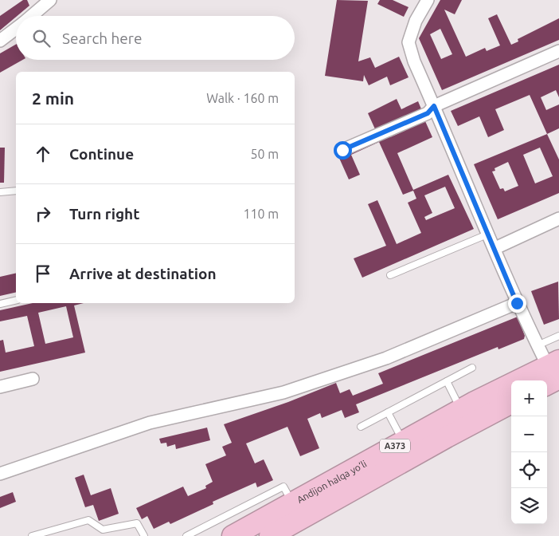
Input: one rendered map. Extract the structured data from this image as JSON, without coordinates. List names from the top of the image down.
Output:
{
  "streets": {
    "highway": ["A373", "Andijon halqa yo‘li"]
  },
  "page": {
    "search": "Search here",
    "heading": ["2 min", "Walk · 160 m"],
    "list": [
      ["Continue", "50 m"],
      ["Turn right", "110 m"],
      "Arrive at destination"
    ],
    "map_buttons": ["+", "−"]
  }
}
